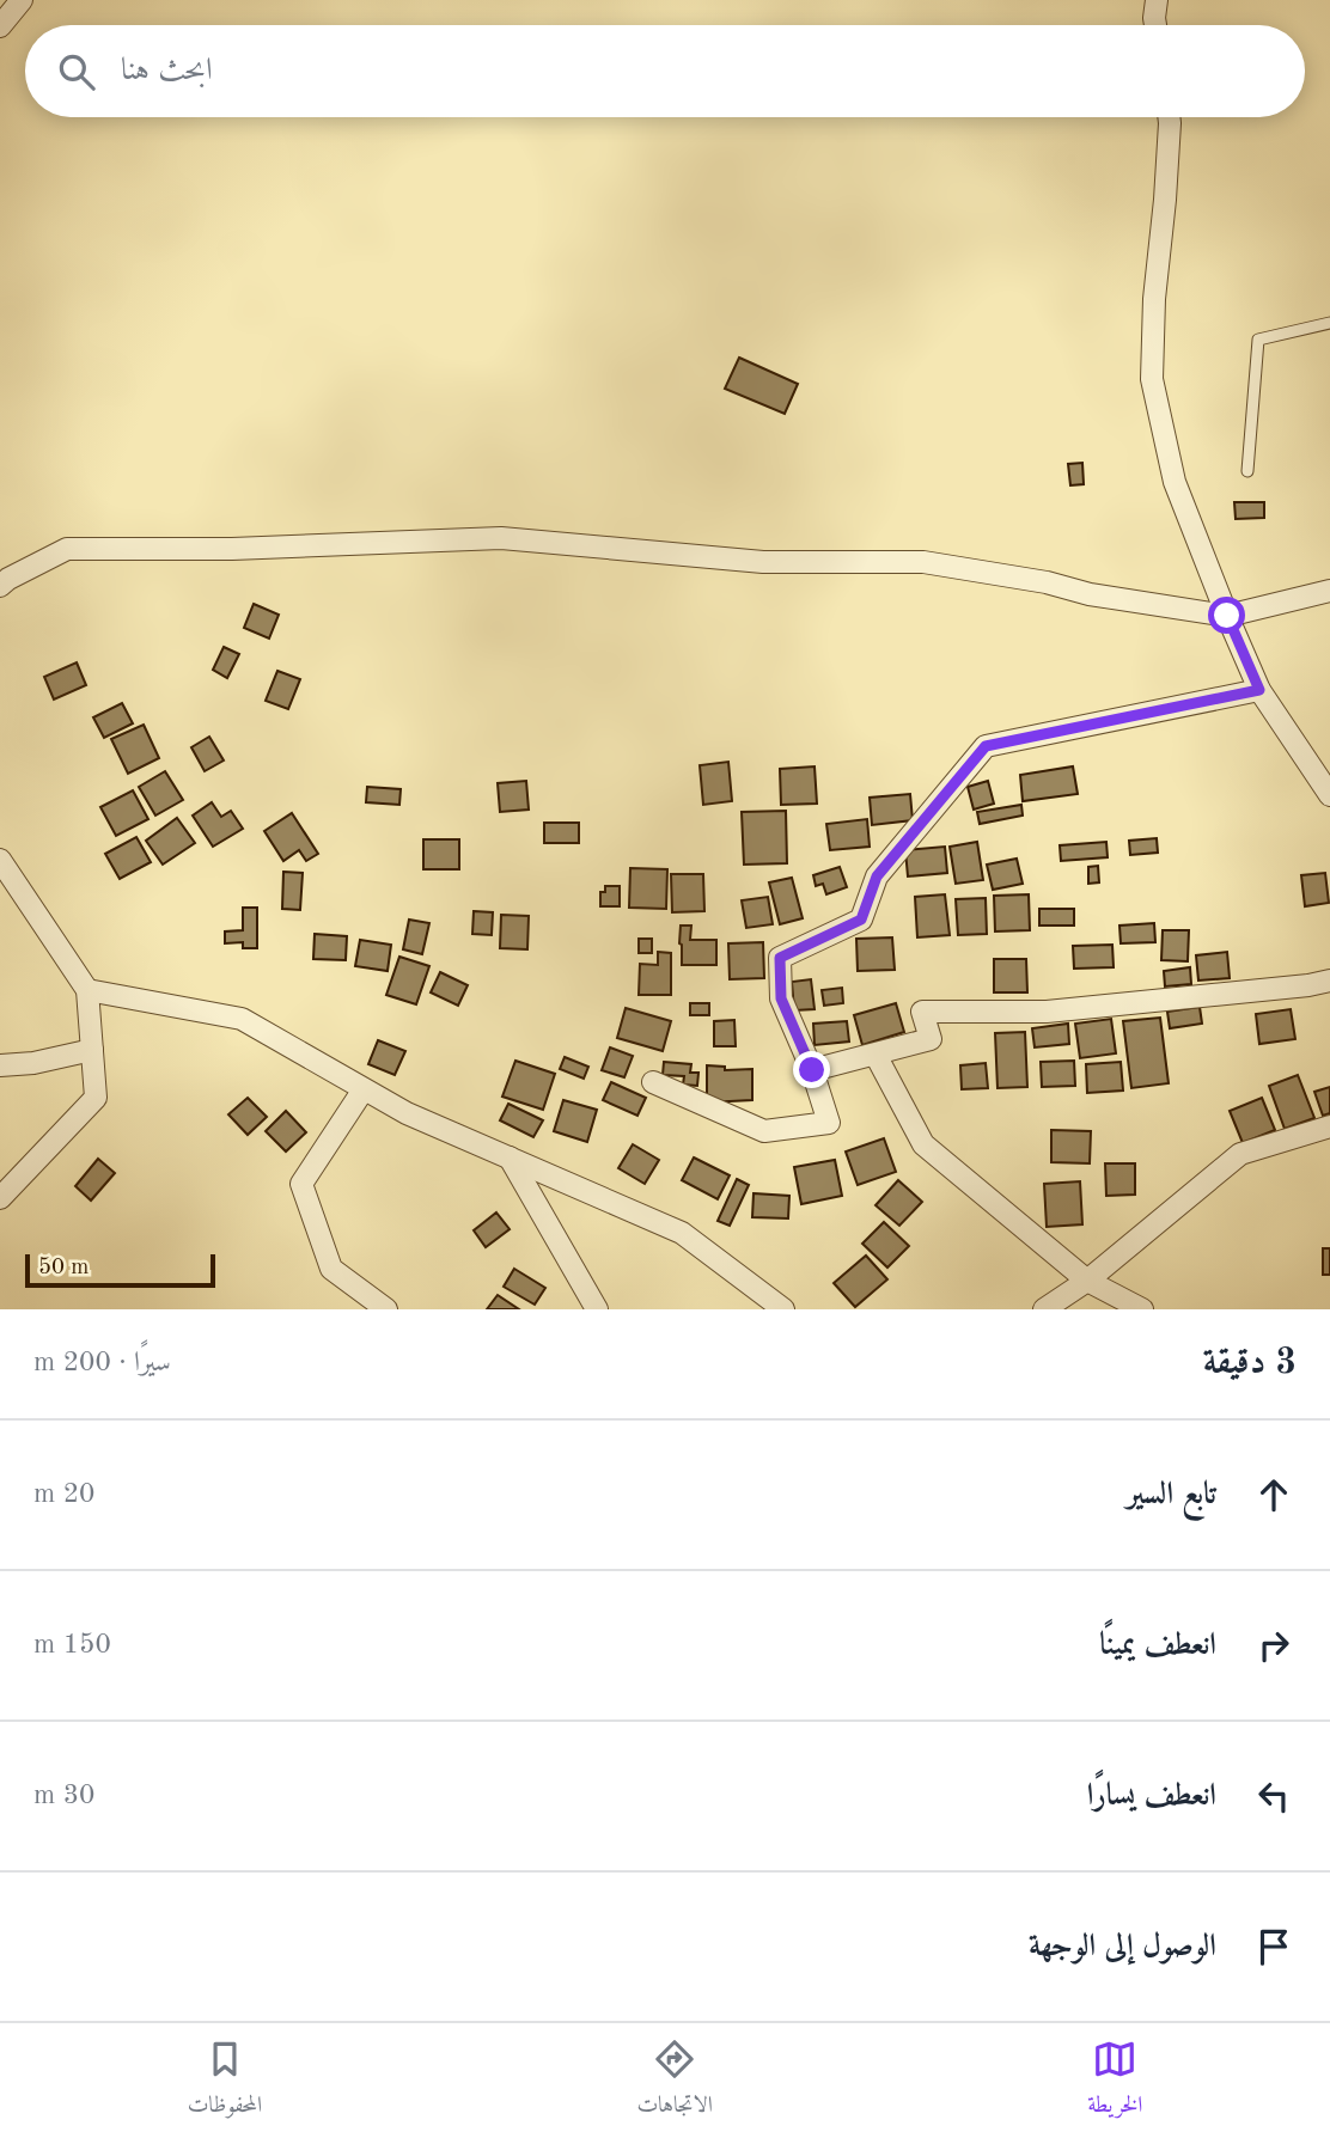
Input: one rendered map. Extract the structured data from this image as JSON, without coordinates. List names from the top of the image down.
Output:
{
  "scale_bar": "50 m",
  "page": {
    "search": "ابحث هنا",
    "scale": "50 m",
    "heading": ["3 دقيقة", "سيرًا · 200 m"],
    "list": [
      ["تابع السير", "20 m"],
      ["انعطف يمينًا", "150 m"],
      ["انعطف يسارًا", "30 m"],
      "الوصول إلى الوجهة"
    ],
    "nav": ["الخريطة", "الاتجاهات", "المحفوظات"]
  }
}
